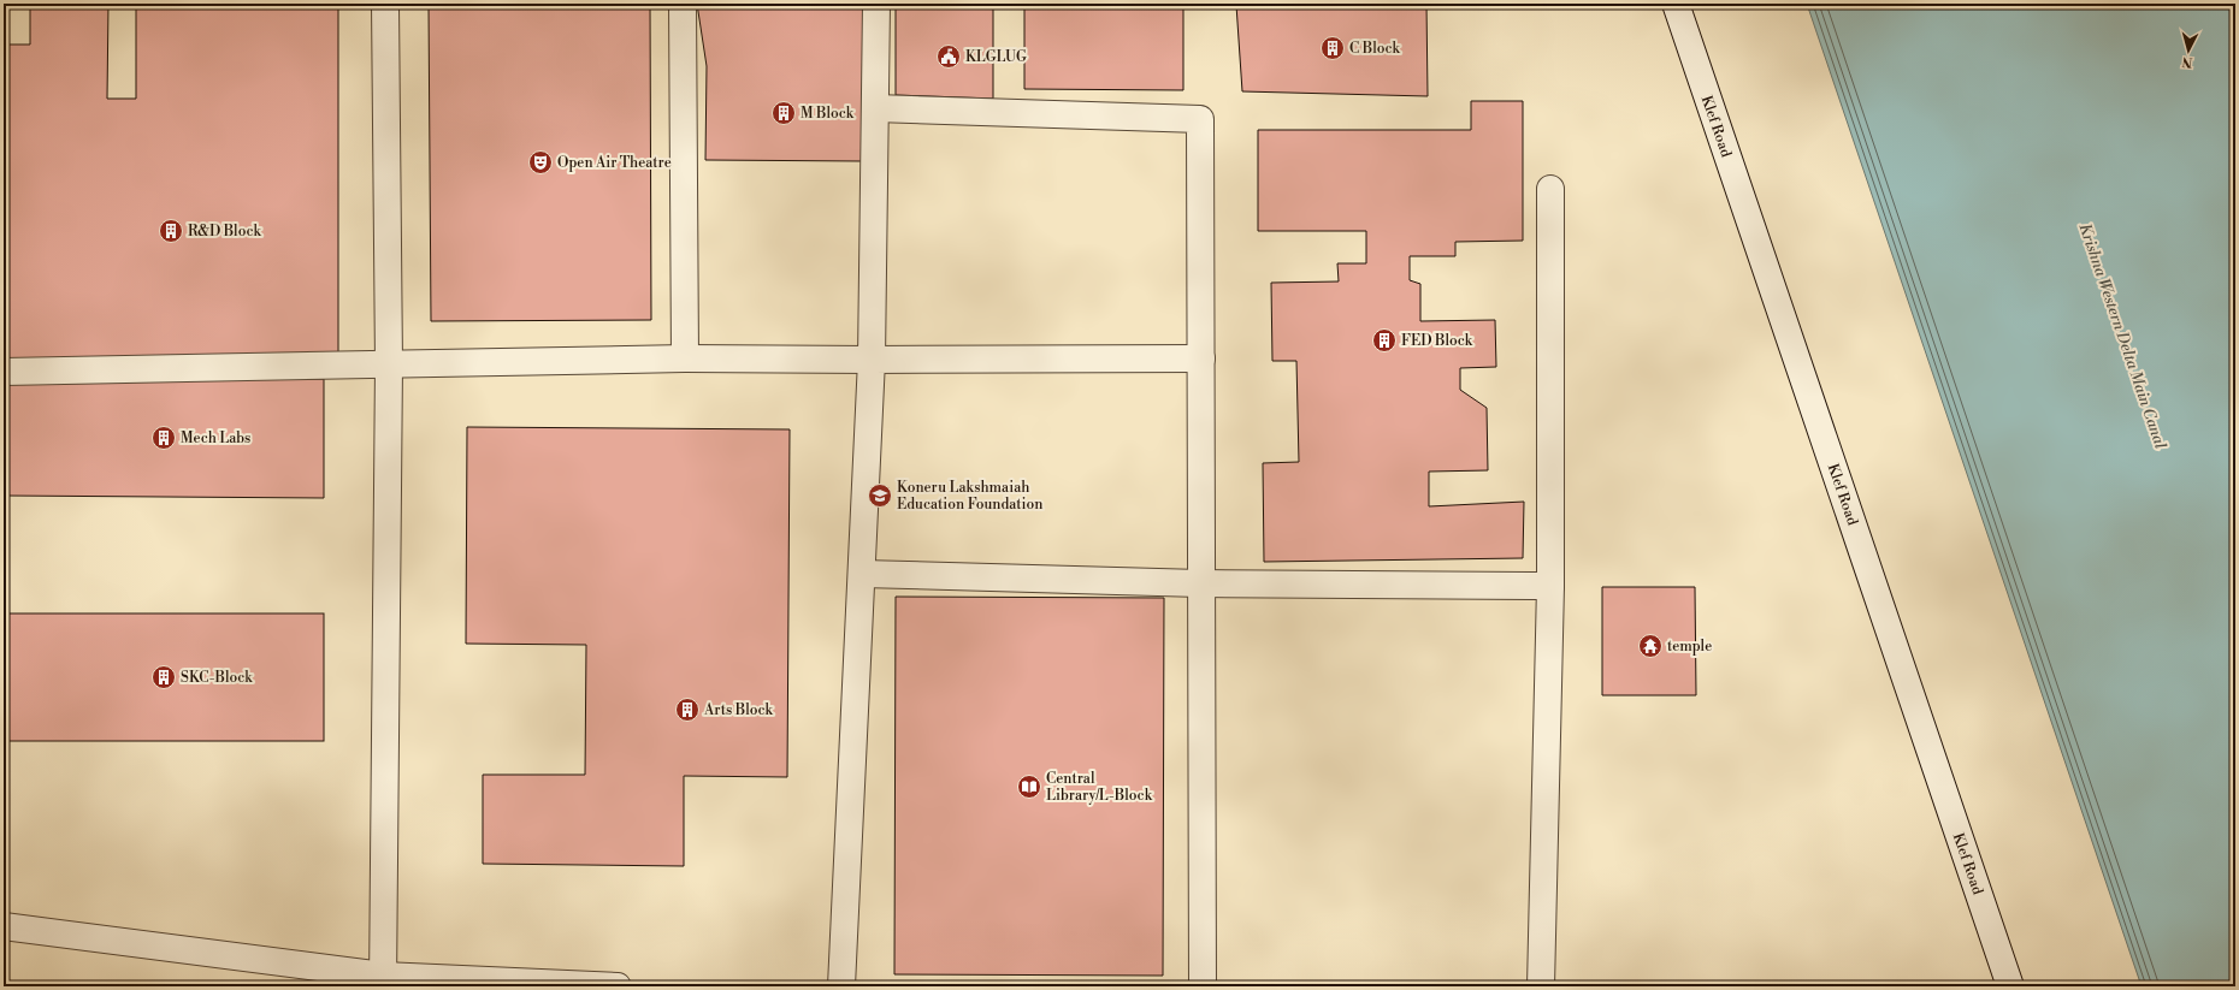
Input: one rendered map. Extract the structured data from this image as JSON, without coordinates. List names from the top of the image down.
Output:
{
  "streets": {
    "street": ["Klef Road"]
  },
  "water": ["Krishna Western Delta Main Canal"],
  "places": {
    "building": [
      "C Block",
      "M Block",
      "R&D Block",
      "FED Block",
      "Mech Labs",
      "SKC-Block",
      "Arts Block"
    ],
    "public building": ["KLGLUG"],
    "theatre": ["Open Air Theatre"],
    "school or university": ["Koneru Lakshmaiah Education Foundation"],
    "temple": ["temple"],
    "library": ["Central Library/L-Block"]
  },
  "north": "bottom"
}
